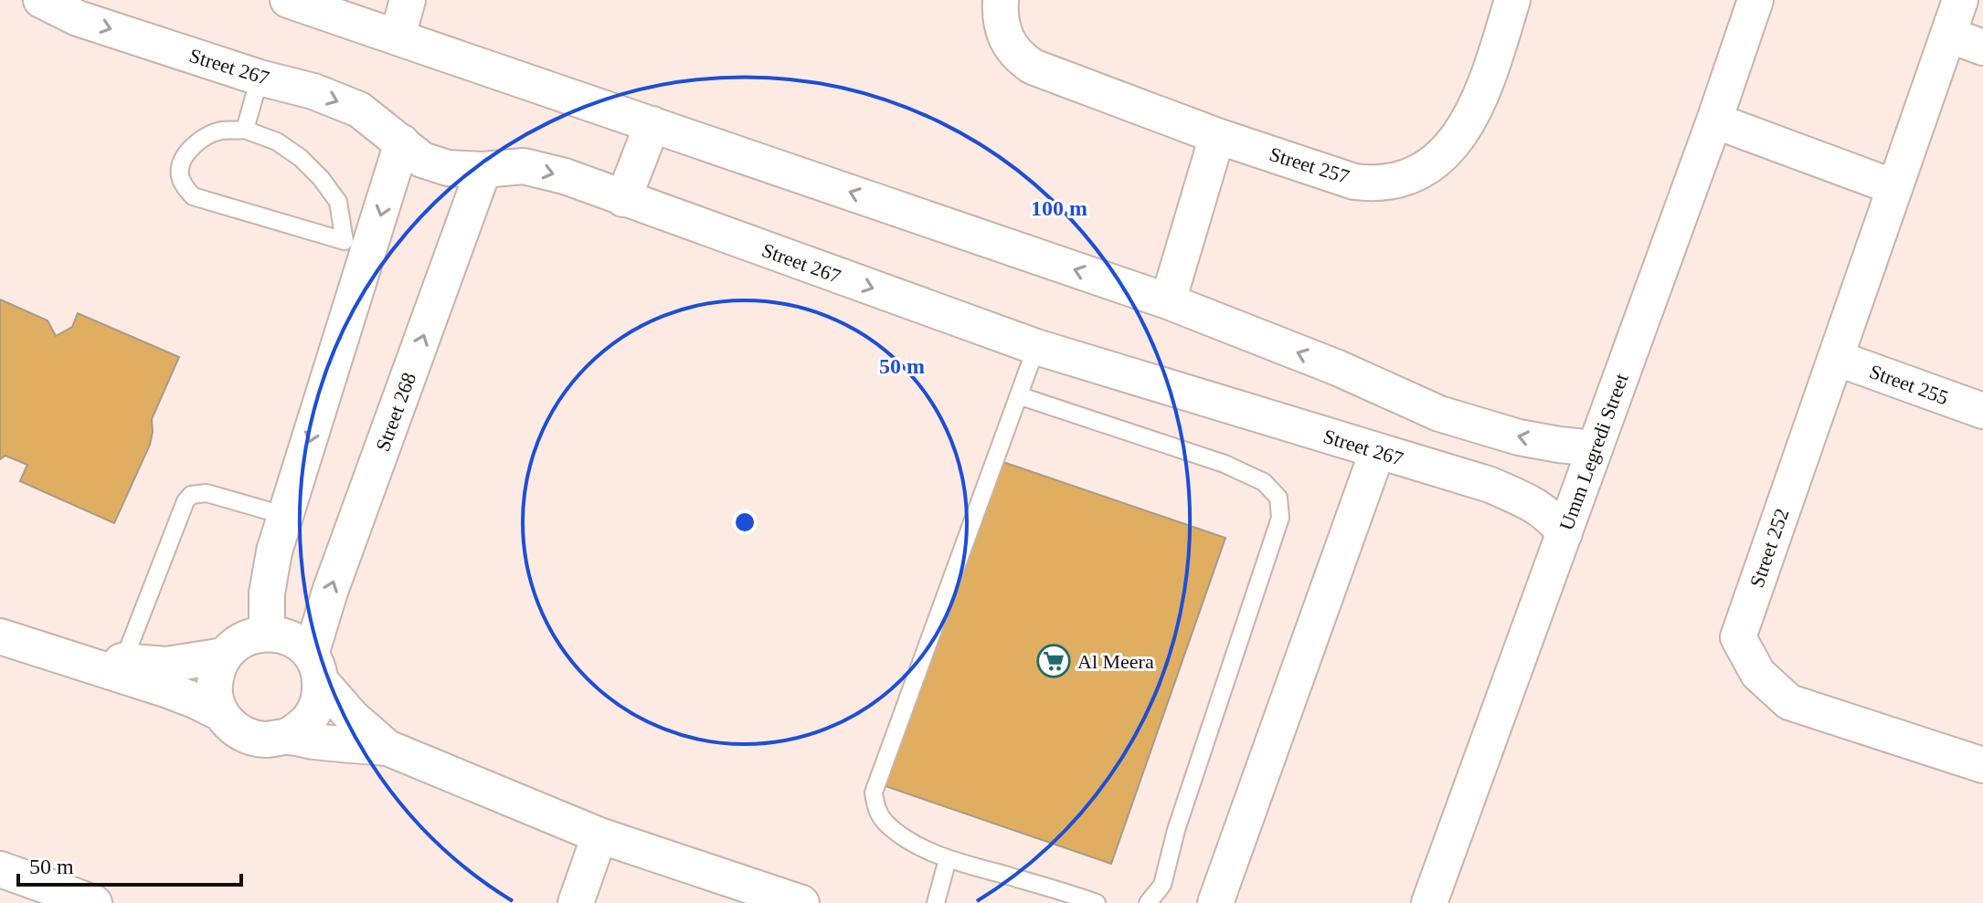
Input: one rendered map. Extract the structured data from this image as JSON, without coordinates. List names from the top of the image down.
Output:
{
  "streets": {
    "street": [
      "Street 267",
      "Street 257",
      "Street 255",
      "Street 268",
      "Umm Legredi Street",
      "Street 252"
    ]
  },
  "crossings": [
    ["Street 267", "Street 268"],
    ["Street 267", "Umm Legredi Street"],
    ["Street 255", "Street 252"]
  ],
  "places": {
    "supermarket": ["Al Meera"]
  },
  "scale_bar": "50 m",
  "rings": ["100 m", "50 m"]
}
